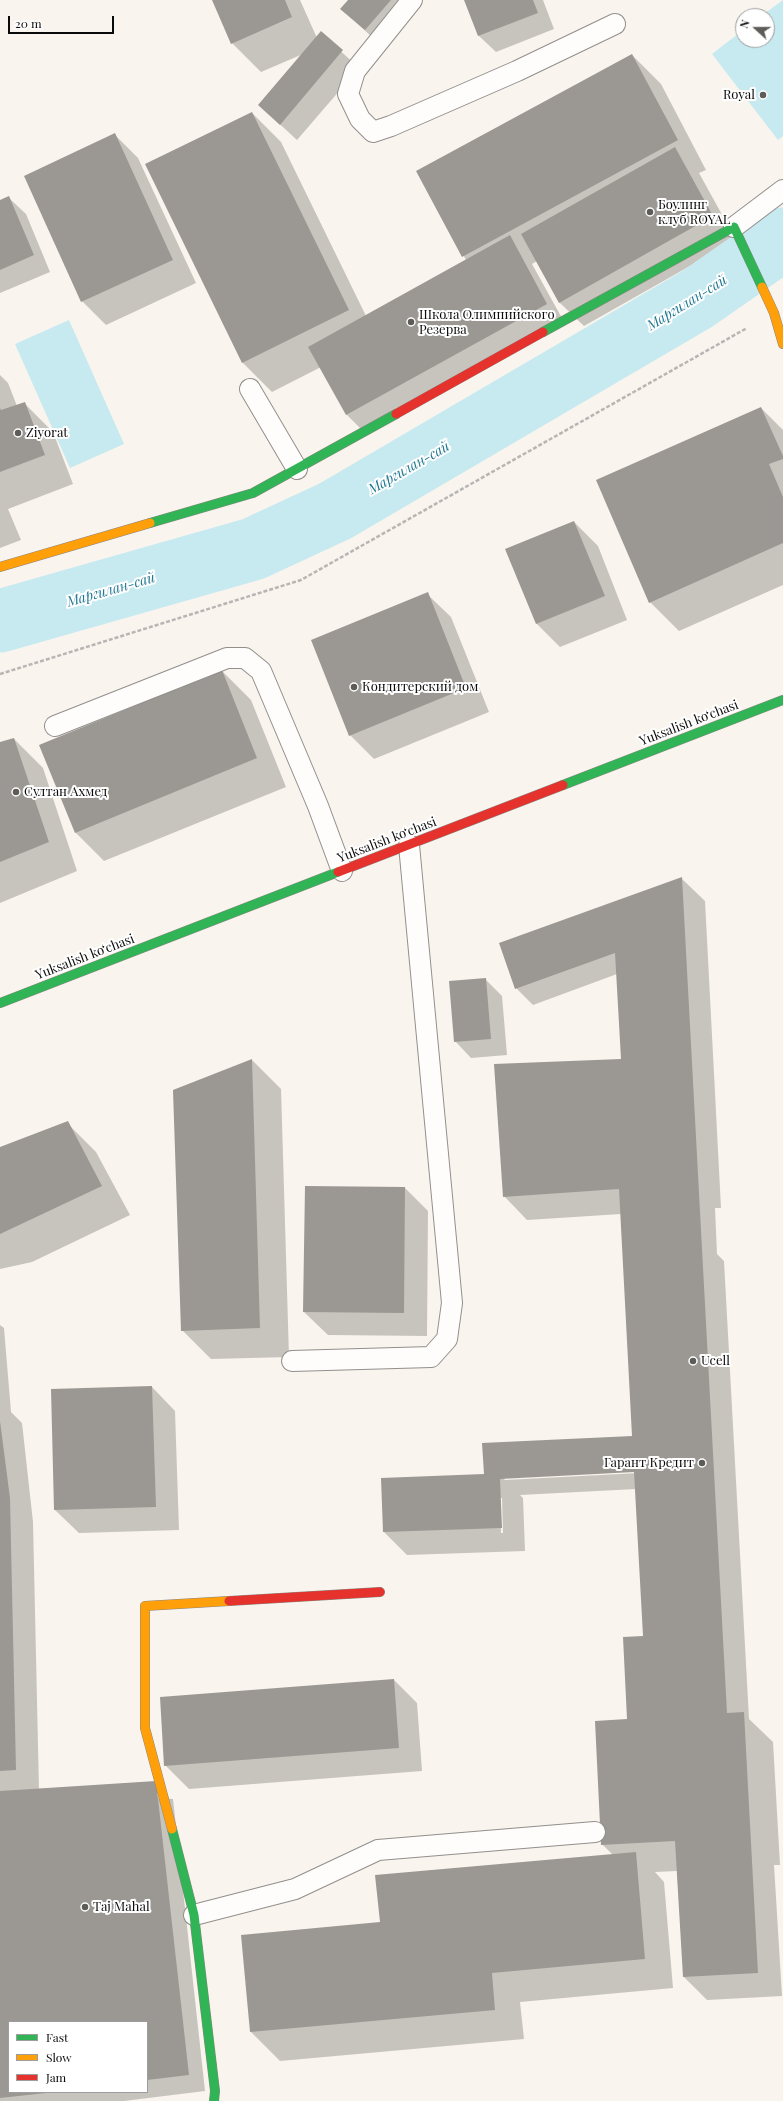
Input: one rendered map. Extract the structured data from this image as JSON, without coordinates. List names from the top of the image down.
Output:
{
  "streets": {
    "street": ["Yuksalish koʻchasi"]
  },
  "water": ["Маргилан-сай"],
  "places": [
    "Royal",
    "Боулинг клуб ROYAL",
    "Школа Олимпийского Резерва",
    "Ziyorat",
    "Кондитерский дом",
    "Султан Ахмед",
    "Ucell",
    "Гарант Кредит",
    "Taj Mahal"
  ],
  "legend": ["Fast", "Slow", "Jam"],
  "scale_bar": "20 m",
  "north": "left"
}
